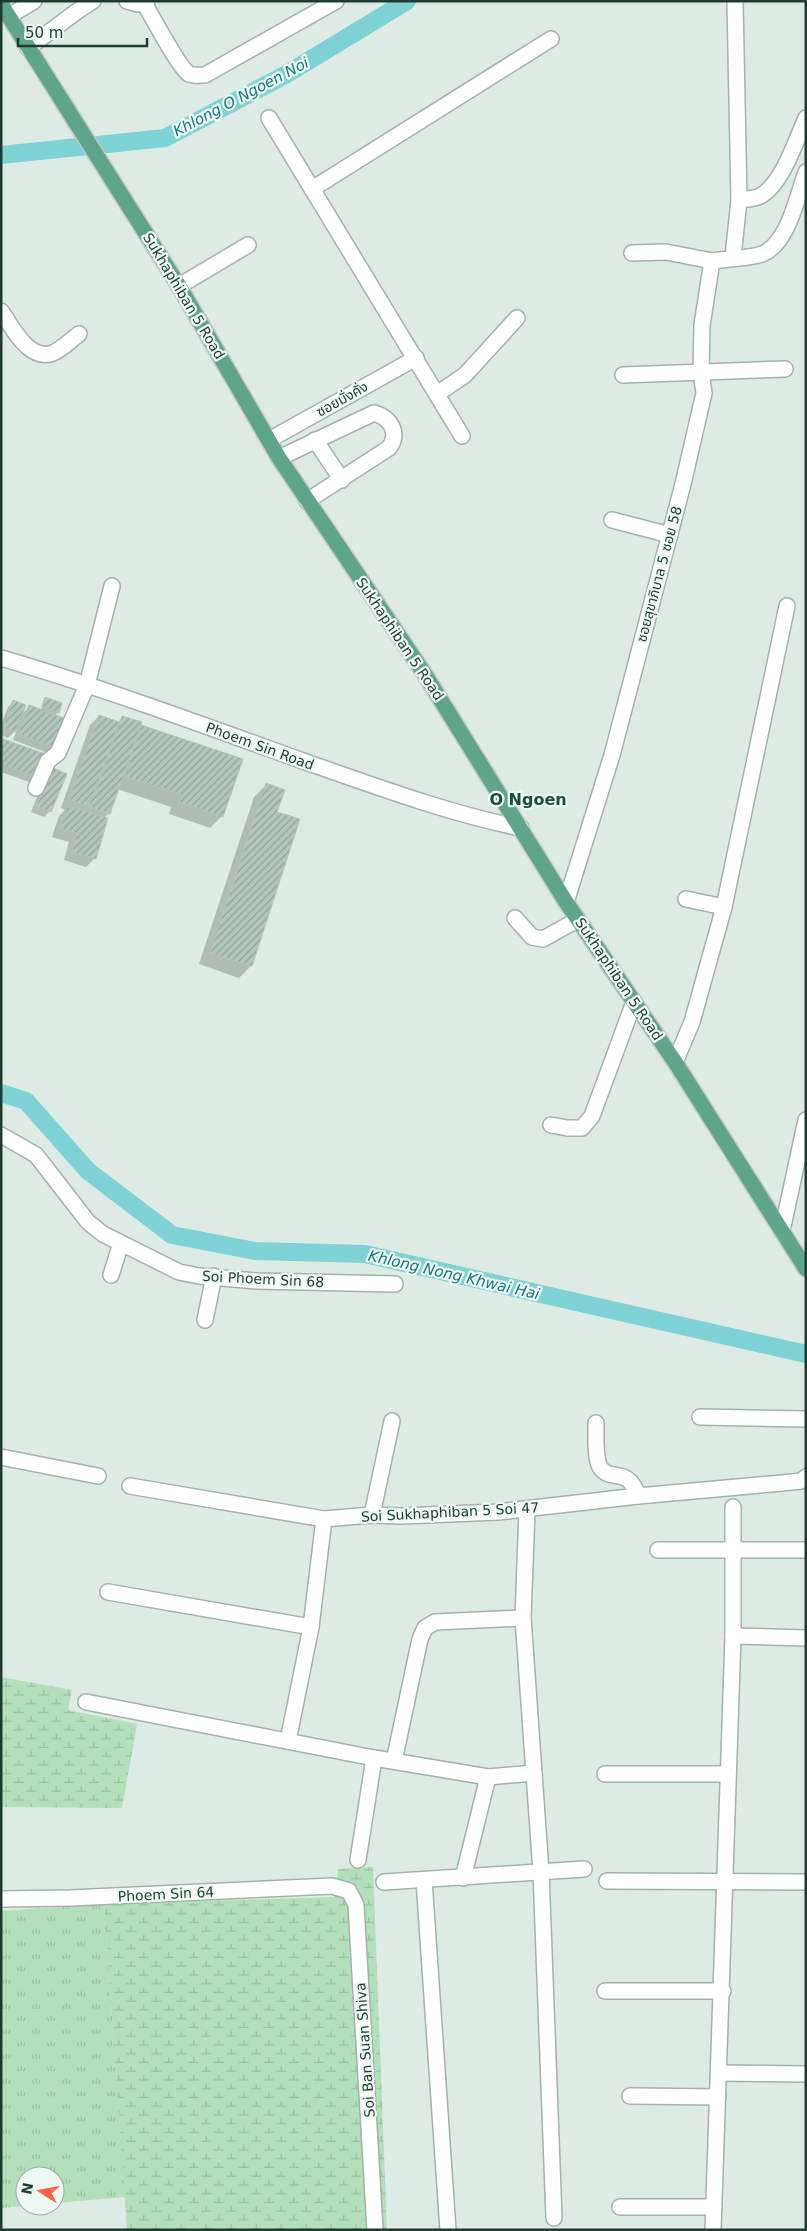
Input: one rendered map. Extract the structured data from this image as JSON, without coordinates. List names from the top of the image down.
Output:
{
  "streets": {
    "main road": ["Sukhaphiban 5 Road"],
    "street": [
      "ซอยมั่งคั่ง",
      "ซอยสุขาภิบาล 5 ซอย 58",
      "Phoem Sin Road",
      "Soi Phoem Sin 68",
      "Soi Sukhaphiban 5 Soi 47",
      "Phoem Sin 64",
      "Soi Ban Suan Shiva"
    ]
  },
  "crossings": [
    ["Sukhaphiban 5 Road", "ซอยมั่งคั่ง"],
    ["Sukhaphiban 5 Road", "ซอยสุขาภิบาล 5 ซอย 58"],
    ["Sukhaphiban 5 Road", "Phoem Sin Road"],
    ["Phoem Sin 64", "Soi Ban Suan Shiva"]
  ],
  "districts": ["O Ngoen"],
  "water": ["Khlong O Ngoen Noi", "Khlong Nong Khwai Hai"],
  "scale_bar": "50 m",
  "north": "left"
}
